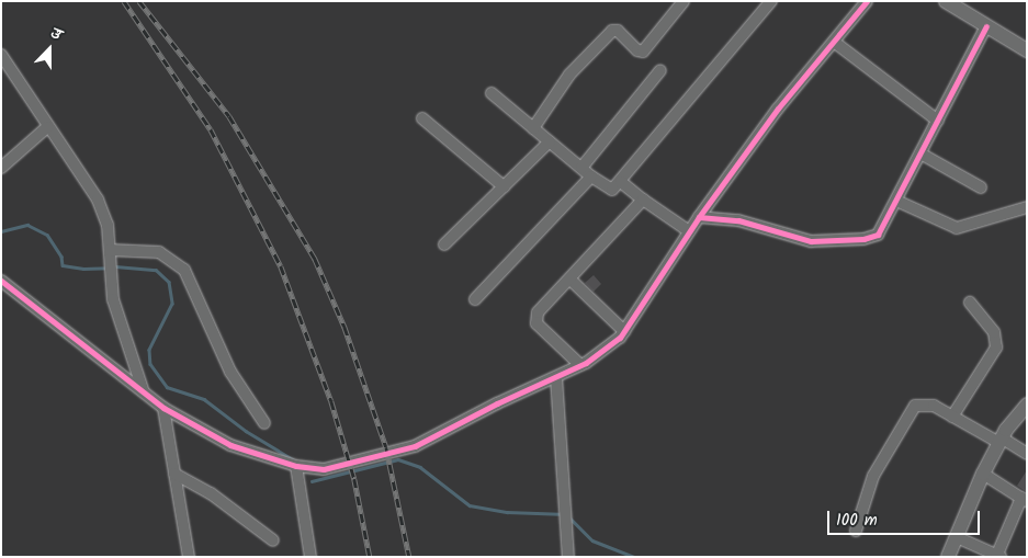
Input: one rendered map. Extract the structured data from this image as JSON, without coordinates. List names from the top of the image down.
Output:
{
  "scale_bar": "100 m",
  "north": "top"
}
